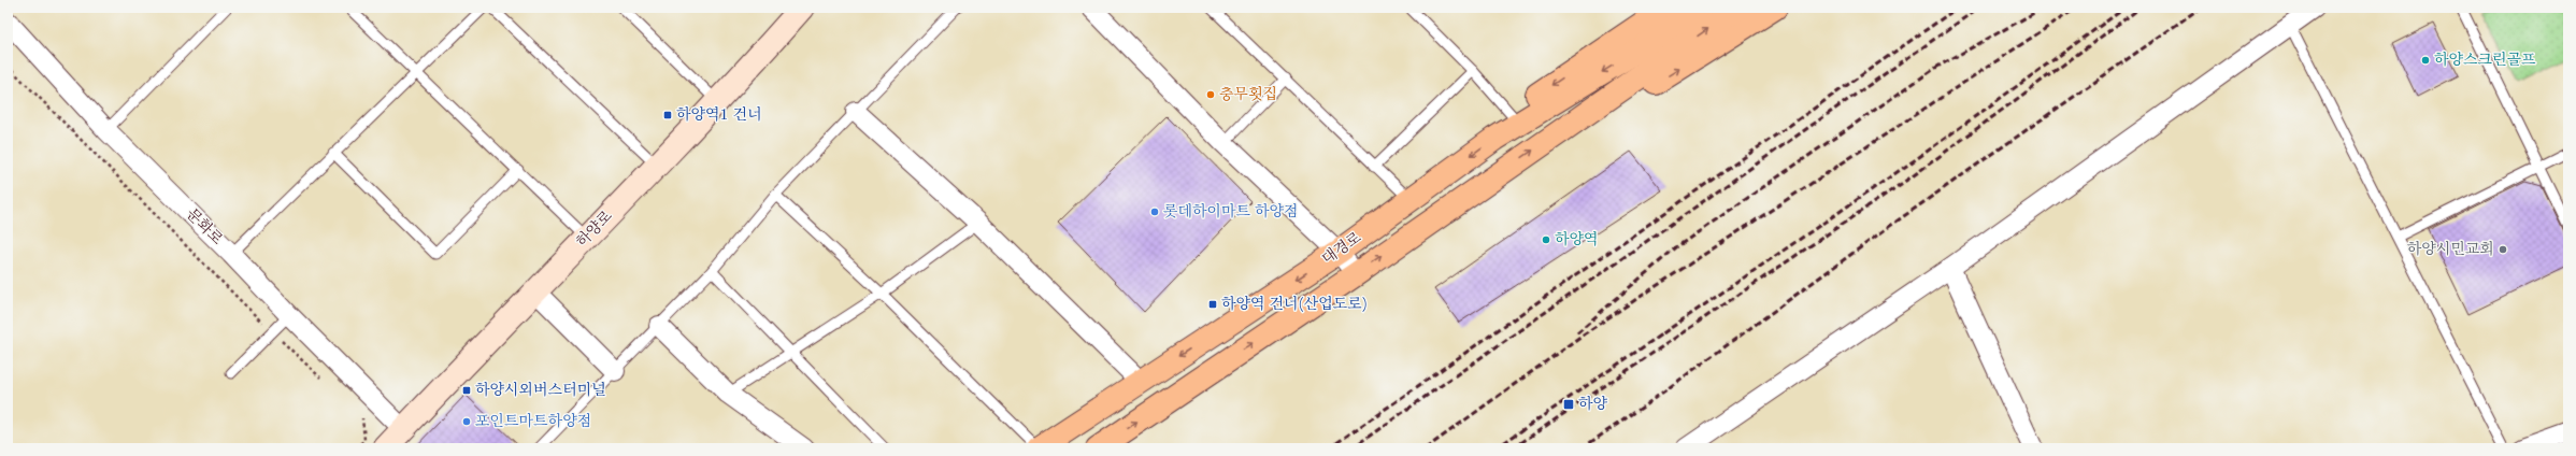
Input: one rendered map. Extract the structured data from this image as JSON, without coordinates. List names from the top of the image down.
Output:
{
  "streets": {
    "main road": ["대경로"],
    "street": ["문화로", "하양로"]
  },
  "crossings": [
    ["문화로", "하양로"]
  ],
  "places": {
    "other": [
      "하양스크린골프",
      "충무횟집",
      "롯데하이마트 하양점",
      "하양역",
      "하양시민교회",
      "포인트마트하양점"
    ],
    "transit": [
      "하양역1 건너",
      "하양역 건너(산업도로)",
      "하양시외버스터미널",
      "하양"
    ]
  }
}
